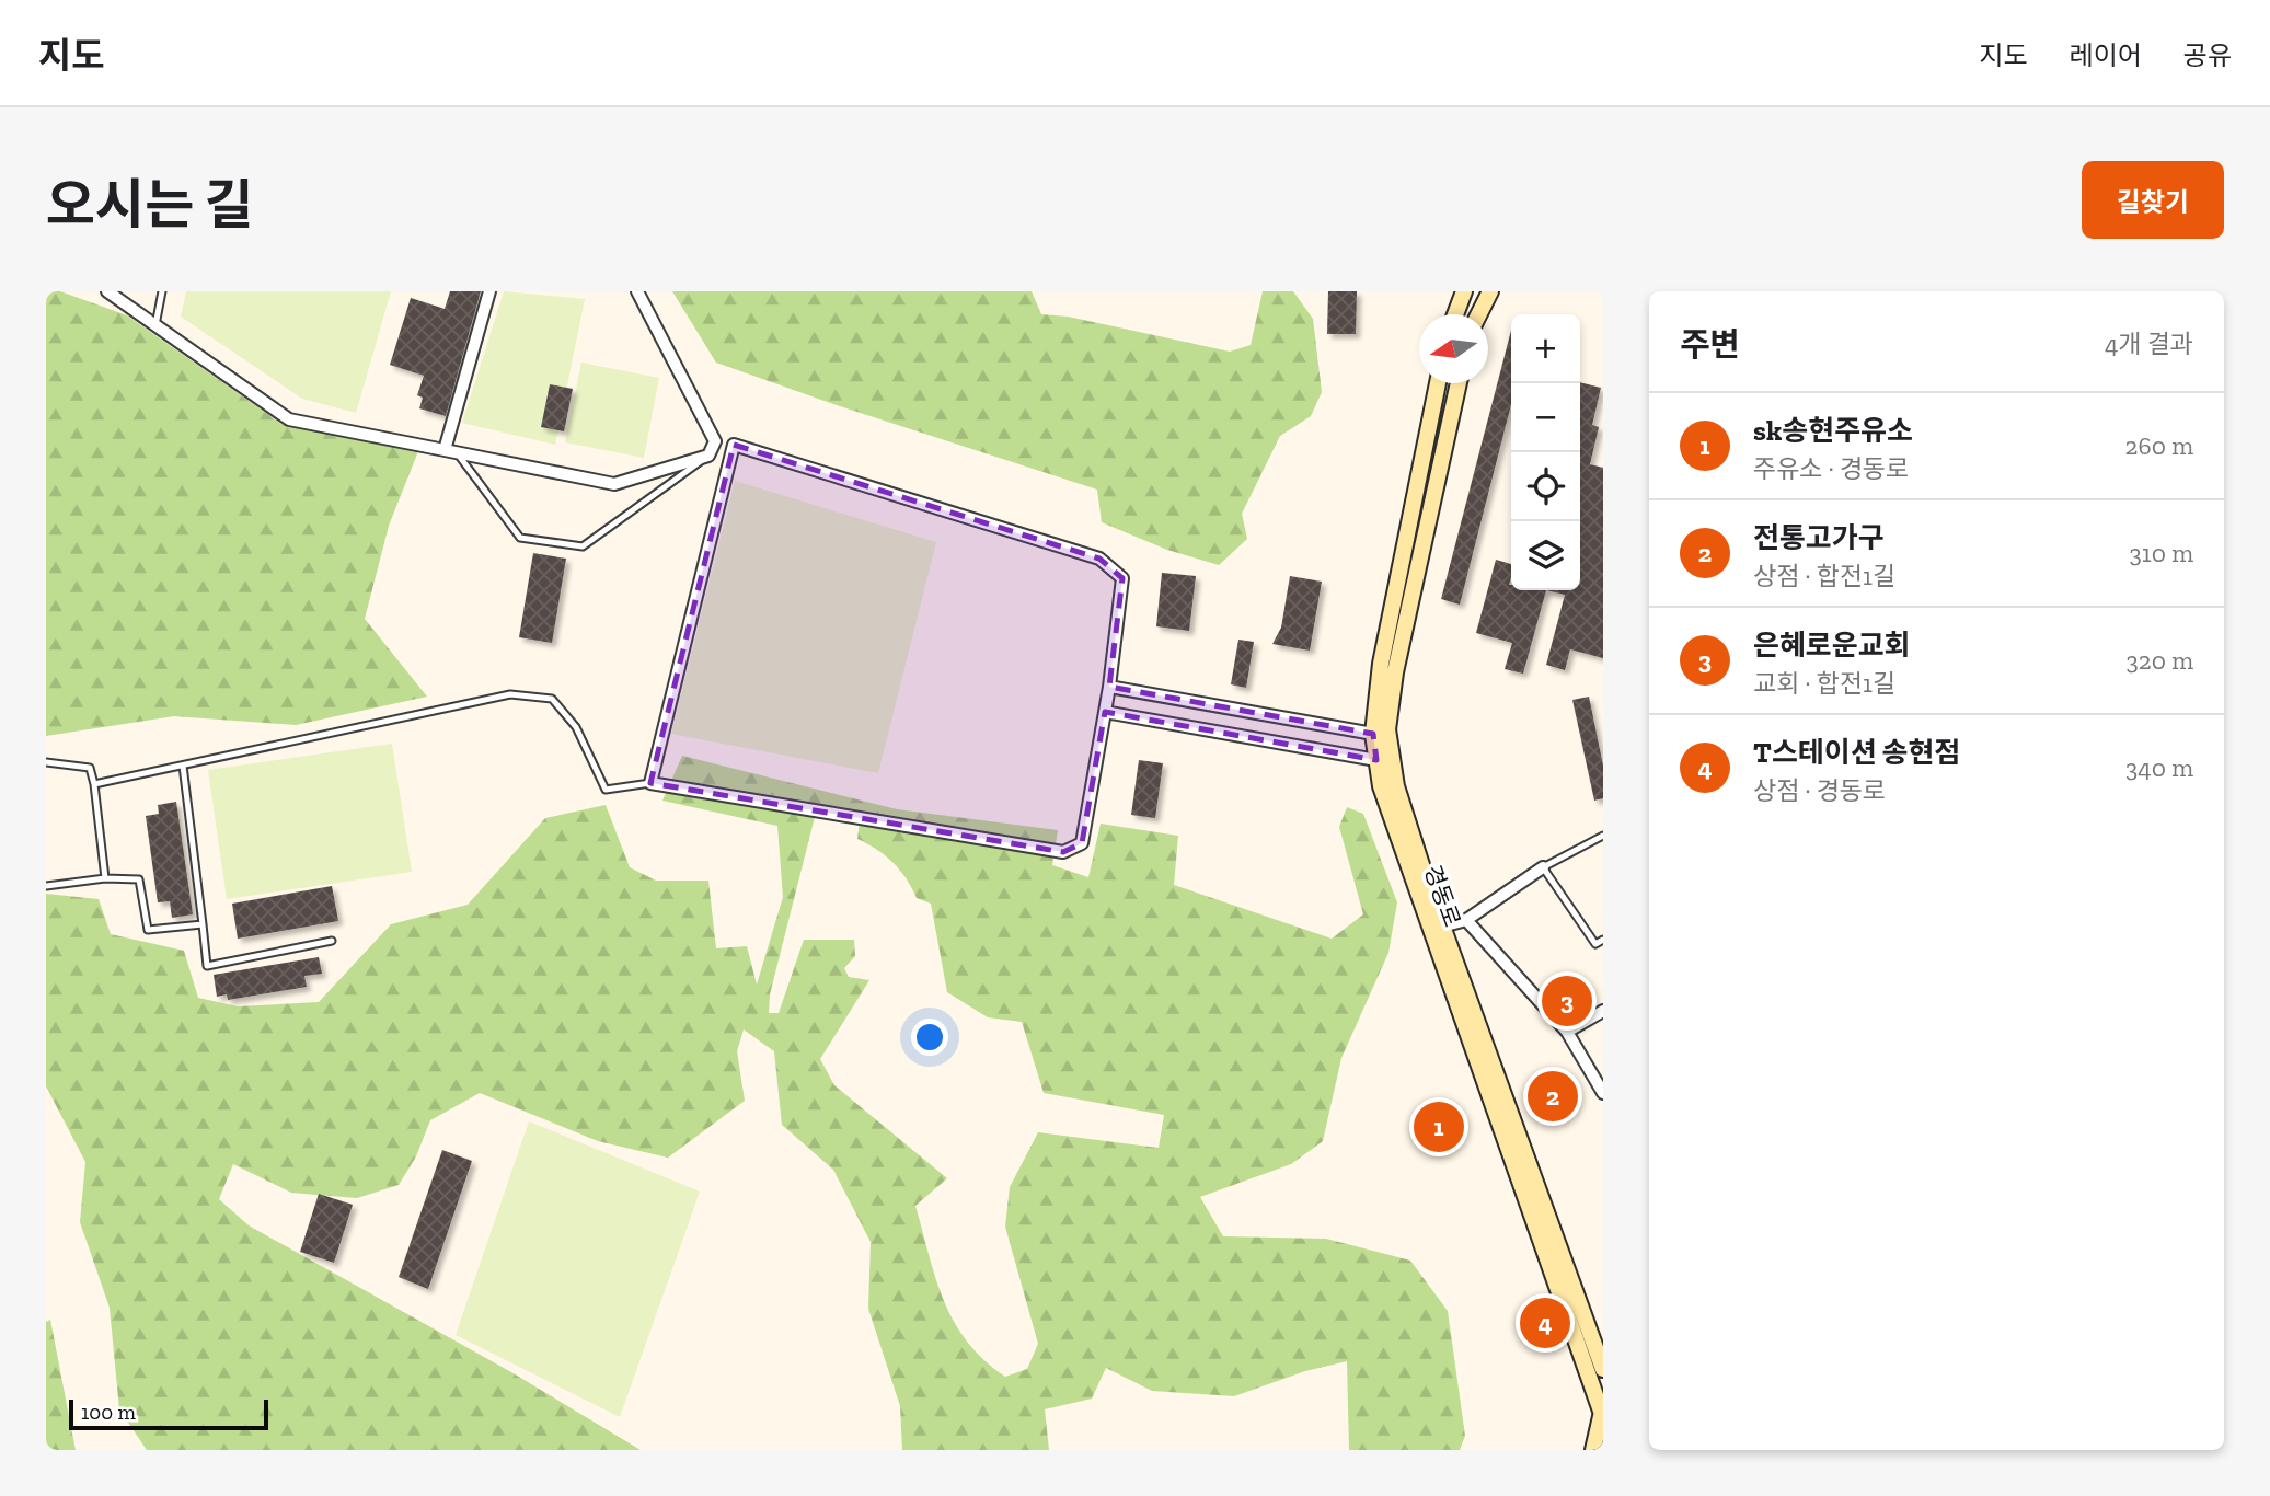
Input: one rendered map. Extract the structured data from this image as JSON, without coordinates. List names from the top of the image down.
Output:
{
  "streets": {
    "street": ["경동로"]
  },
  "scale_bar": "100 m",
  "north": "left",
  "page": {
    "header": "지도",
    "nav": ["지도", "레이어", "공유"],
    "title": "오시는 길",
    "buttons": "길찾기",
    "heading": ["주변", "4개 결과"],
    "map_buttons": ["+", "−"],
    "list": [
      {
        "mark": "1",
        "name": "sk송현주유소",
        "note": "주유소 · 경동로",
        "value": "260 m"
      },
      {
        "mark": "2",
        "name": "전통고가구",
        "note": "상점 · 합전1길",
        "value": "310 m"
      },
      {
        "mark": "3",
        "name": "은혜로운교회",
        "note": "교회 · 합전1길",
        "value": "320 m"
      },
      {
        "mark": "4",
        "name": "T스테이션 송현점",
        "note": "상점 · 경동로",
        "value": "340 m"
      }
    ],
    "pins": [
      "3",
      "2",
      "1",
      "4"
    ],
    "scale": "100 m"
  }
}
